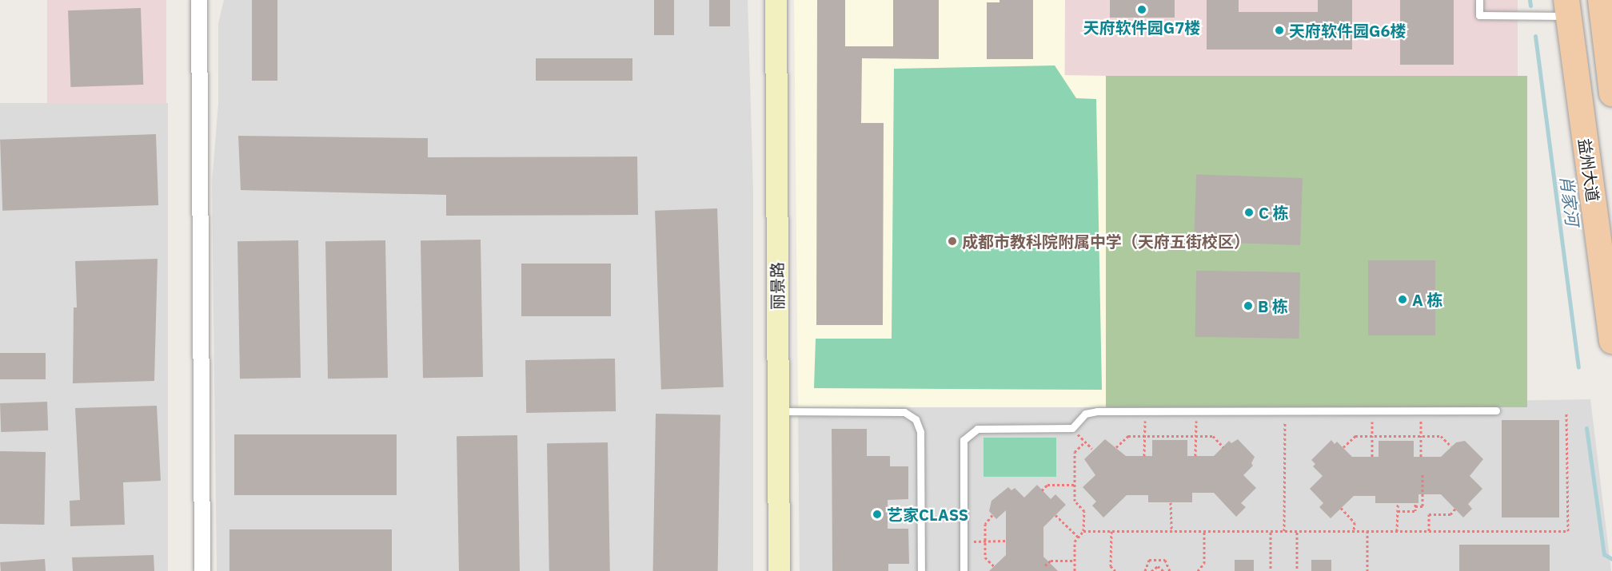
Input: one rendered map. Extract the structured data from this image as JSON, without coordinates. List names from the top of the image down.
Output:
{
  "streets": {
    "main road": ["益州大道"],
    "street": ["丽景路"]
  },
  "water": ["肖家河"],
  "places": [
    "天府软件园G7楼",
    "天府软件园G6楼",
    "C 栋",
    "成都市教科院附属中学（天府五街校区）",
    "A 栋",
    "B 栋",
    "艺家CLASS"
  ]
}
